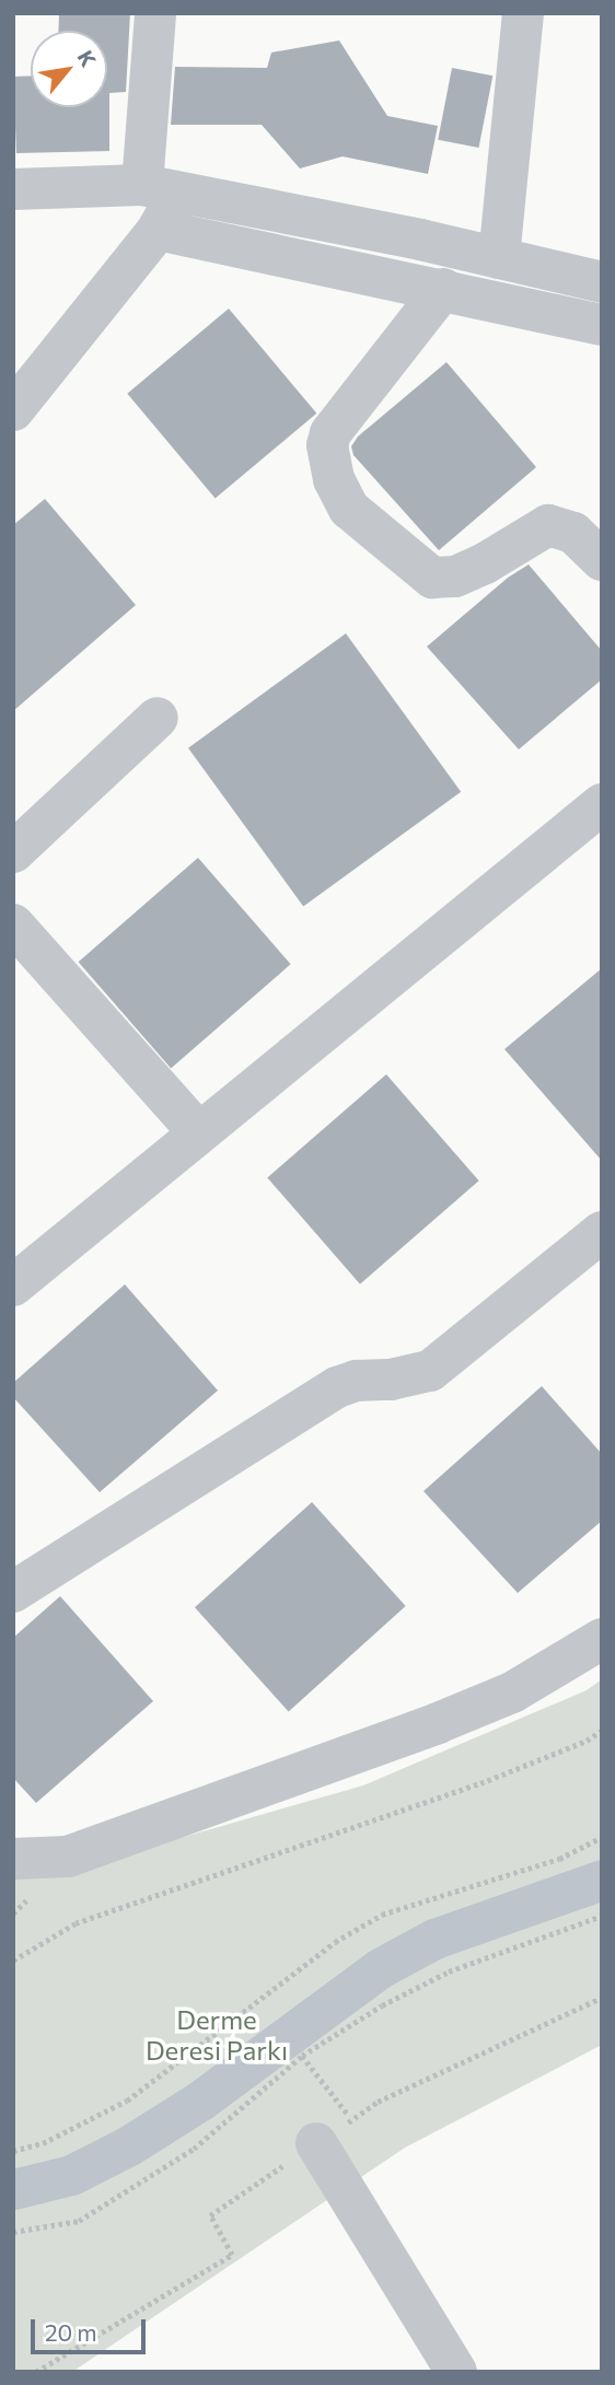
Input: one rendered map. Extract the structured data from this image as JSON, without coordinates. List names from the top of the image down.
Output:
{
  "parks": ["Derme Deresi Parkı"],
  "scale_bar": "20 m",
  "north": "top right"
}
